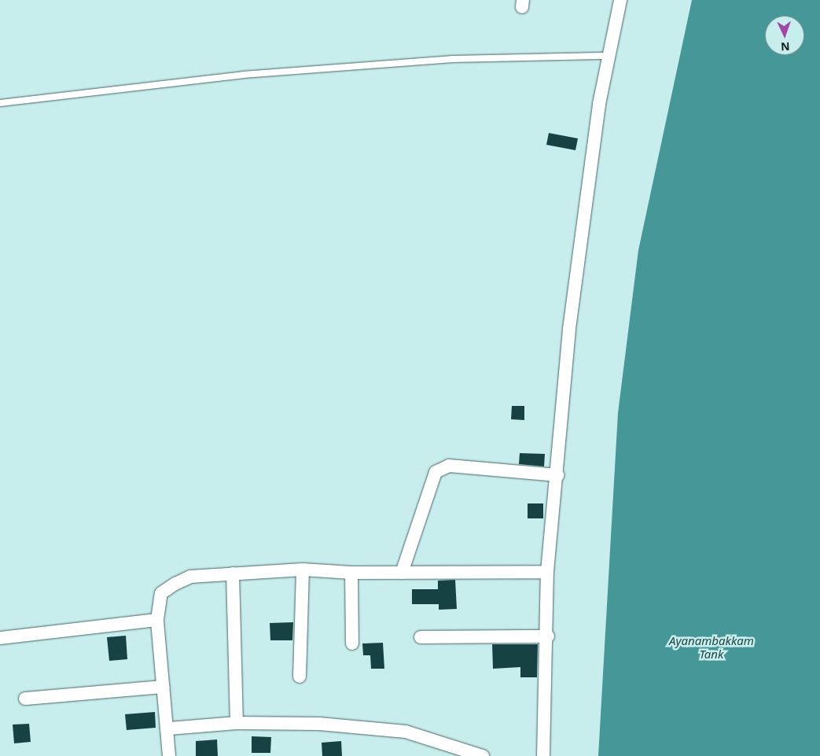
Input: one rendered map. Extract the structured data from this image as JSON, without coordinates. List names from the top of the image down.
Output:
{
  "water": ["Ayanambakkam Tank"],
  "north": "bottom"
}
